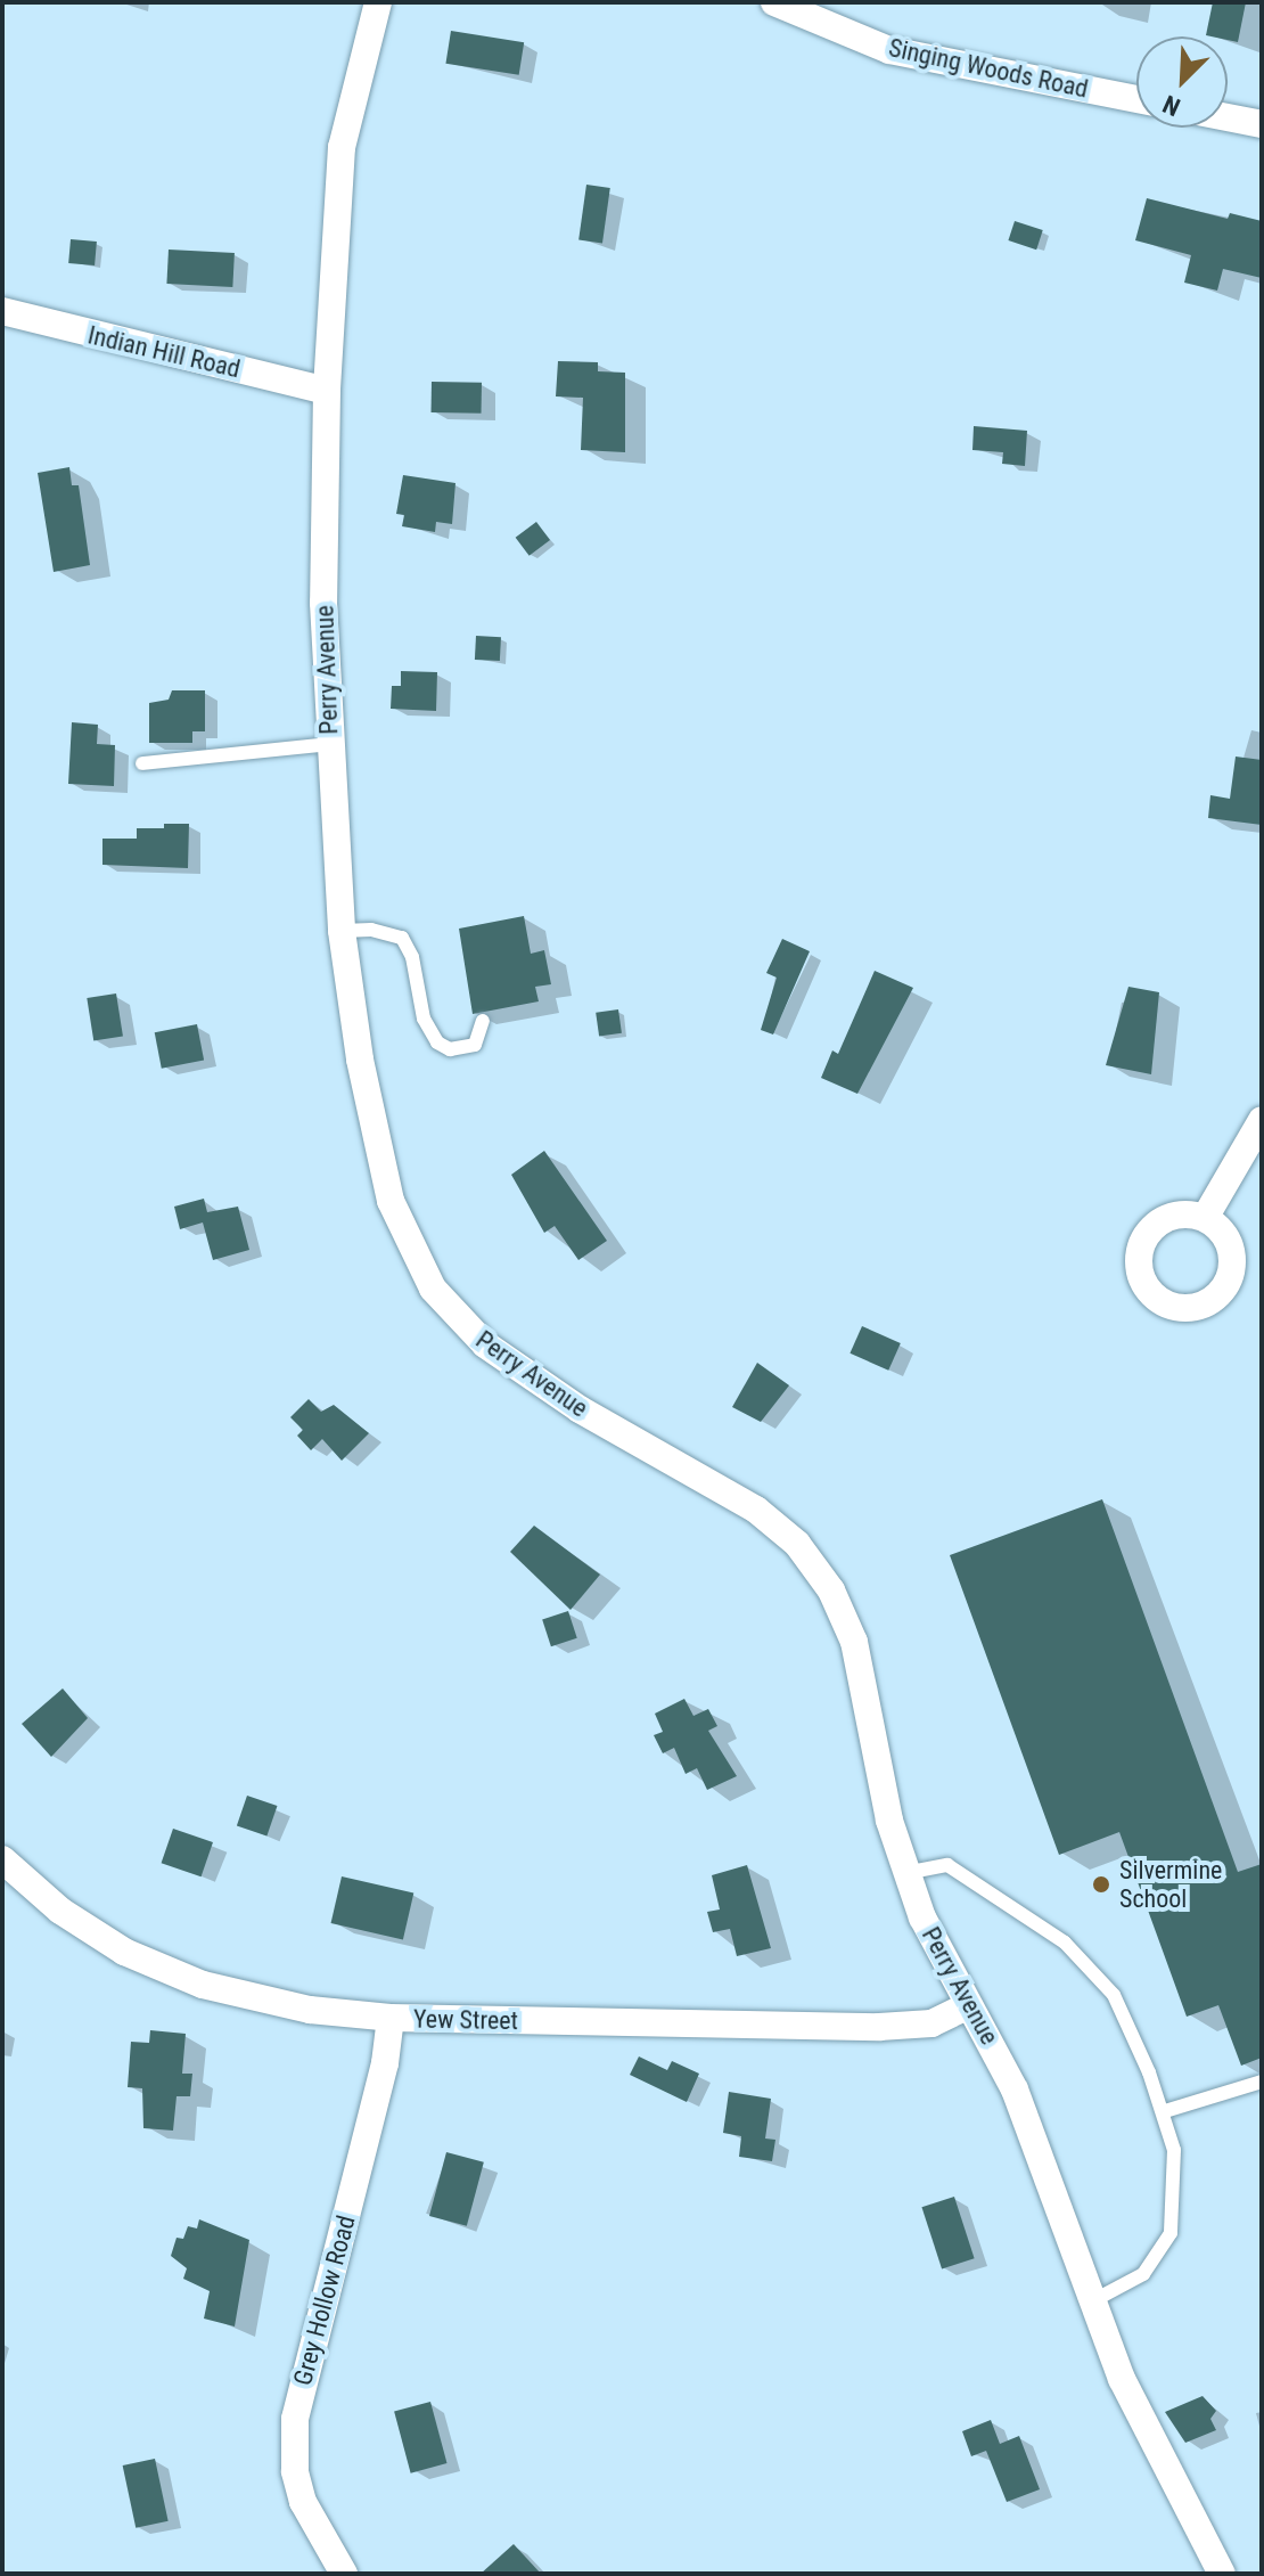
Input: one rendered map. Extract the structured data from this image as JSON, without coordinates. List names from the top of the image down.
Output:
{
  "streets": {
    "street": [
      "Singing Woods Road",
      "Indian Hill Road",
      "Perry Avenue",
      "Yew Street",
      "Grey Hollow Road"
    ]
  },
  "crossings": [
    ["Indian Hill Road", "Perry Avenue"],
    ["Perry Avenue", "Yew Street"],
    ["Yew Street", "Grey Hollow Road"]
  ],
  "places": ["Silvermine School"],
  "north": "bottom left"
}
